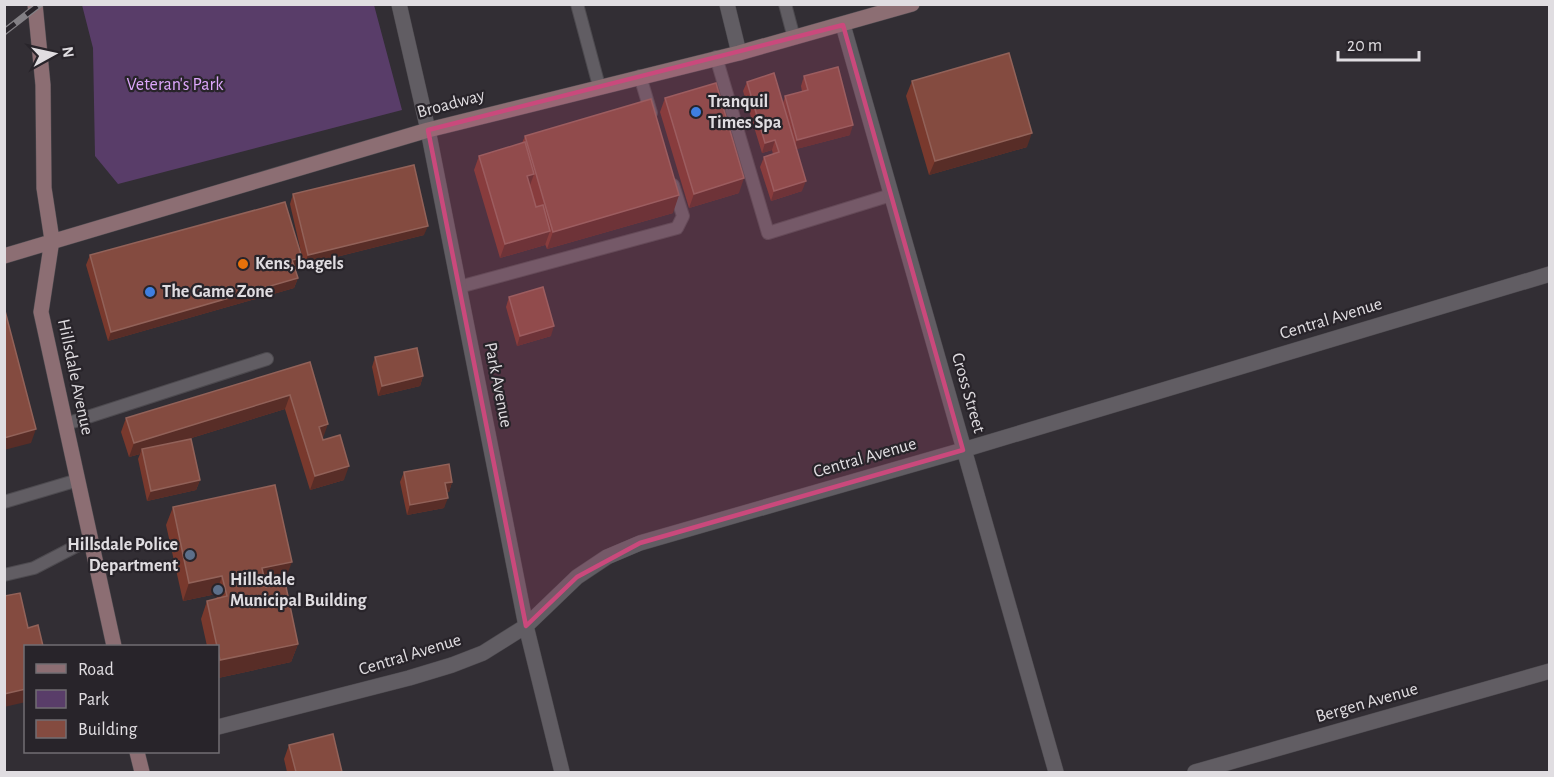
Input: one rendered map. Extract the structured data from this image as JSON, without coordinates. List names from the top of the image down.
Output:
{
  "streets": {
    "street": [
      "Broadway",
      "Central Avenue",
      "Hillsdale Avenue",
      "Park Avenue",
      "Cross Street",
      "Bergen Avenue"
    ]
  },
  "crossings": [
    ["Broadway", "Hillsdale Avenue"],
    ["Broadway", "Park Avenue"],
    ["Broadway", "Cross Street"],
    ["Central Avenue", "Park Avenue"],
    ["Central Avenue", "Cross Street"]
  ],
  "parks": ["Veteran's Park"],
  "places": [
    "Tranquil Times Spa",
    "Kens, bagels",
    "The Game Zone",
    "Hillsdale Police Department",
    "Hillsdale Municipal Building"
  ],
  "legend": ["Road", "Park", "Building"],
  "scale_bar": "20 m",
  "north": "right"
}
